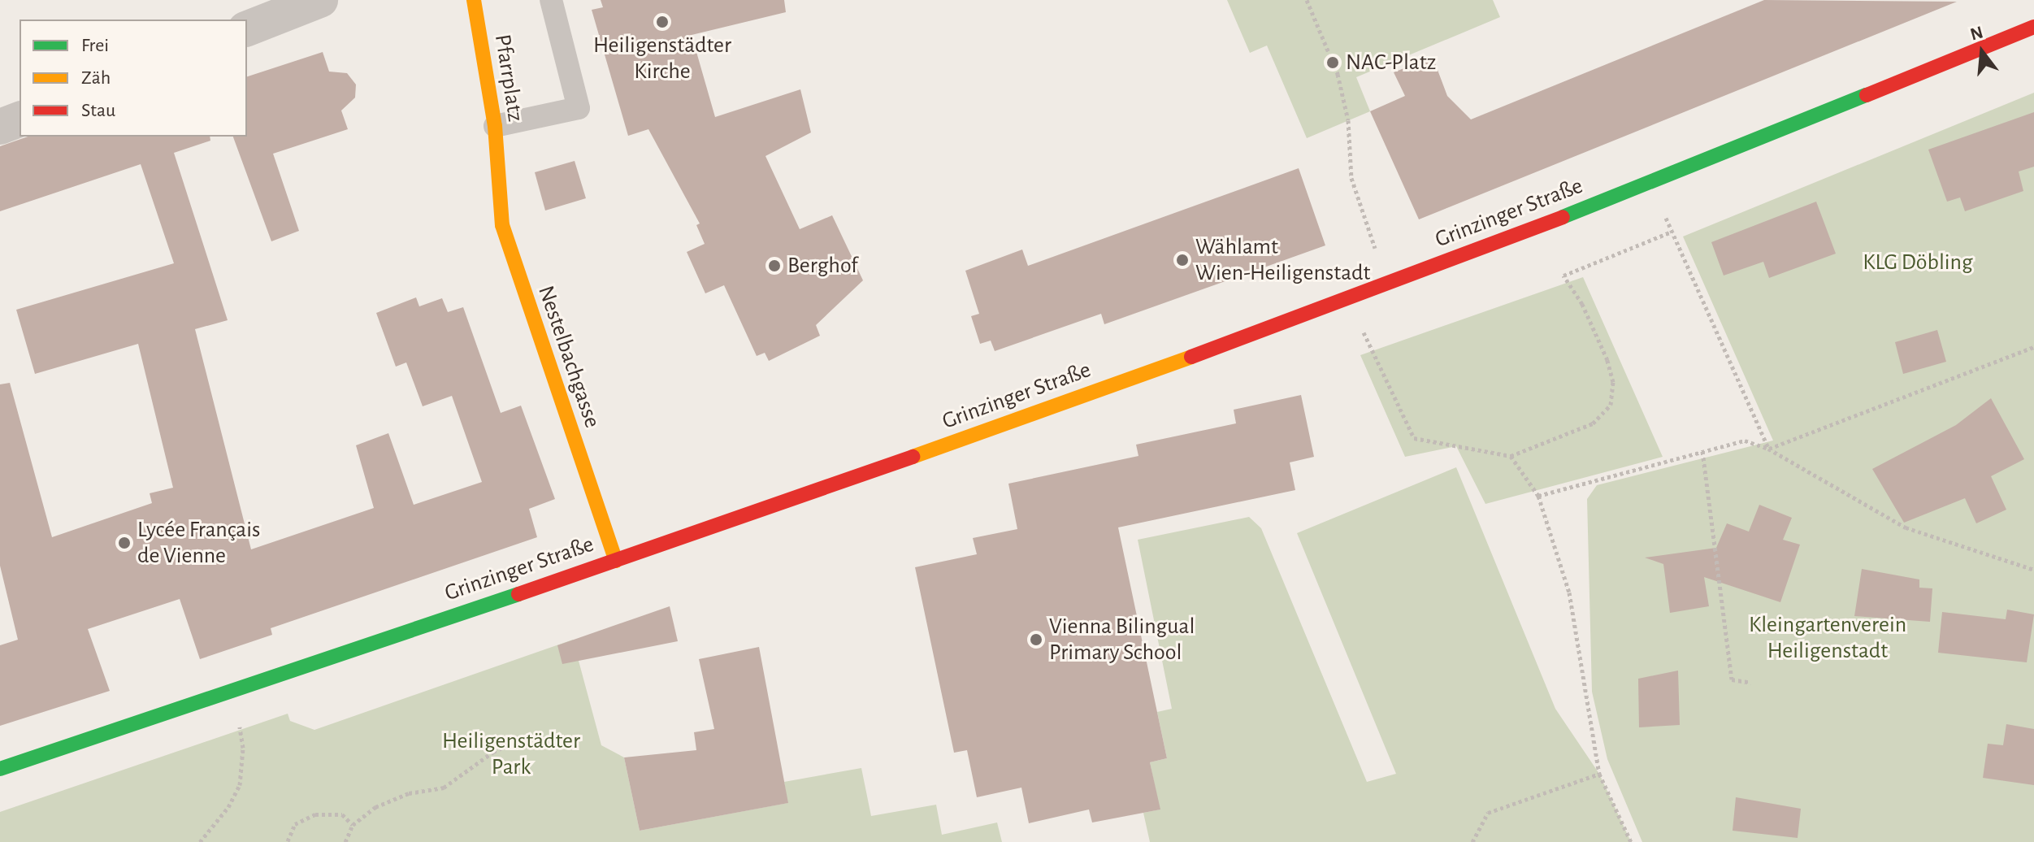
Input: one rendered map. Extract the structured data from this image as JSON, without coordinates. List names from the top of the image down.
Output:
{
  "streets": {
    "street": ["Pfarrplatz", "Grinzinger Straße", "Nestelbachgasse"]
  },
  "crossings": [
    ["Pfarrplatz", "Nestelbachgasse"],
    ["Grinzinger Straße", "Nestelbachgasse"]
  ],
  "parks": ["KLG Döbling", "Kleingartenverein Heiligenstadt", "Heiligenstädter Park"],
  "places": [
    "Heiligenstädter Kirche",
    "NAC-Platz",
    "Wählamt Wien-Heiligenstadt",
    "Berghof",
    "Lycée Français de Vienne",
    "Vienna Bilingual Primary School"
  ],
  "legend": ["Frei", "Zäh", "Stau"],
  "north": "top"
}
